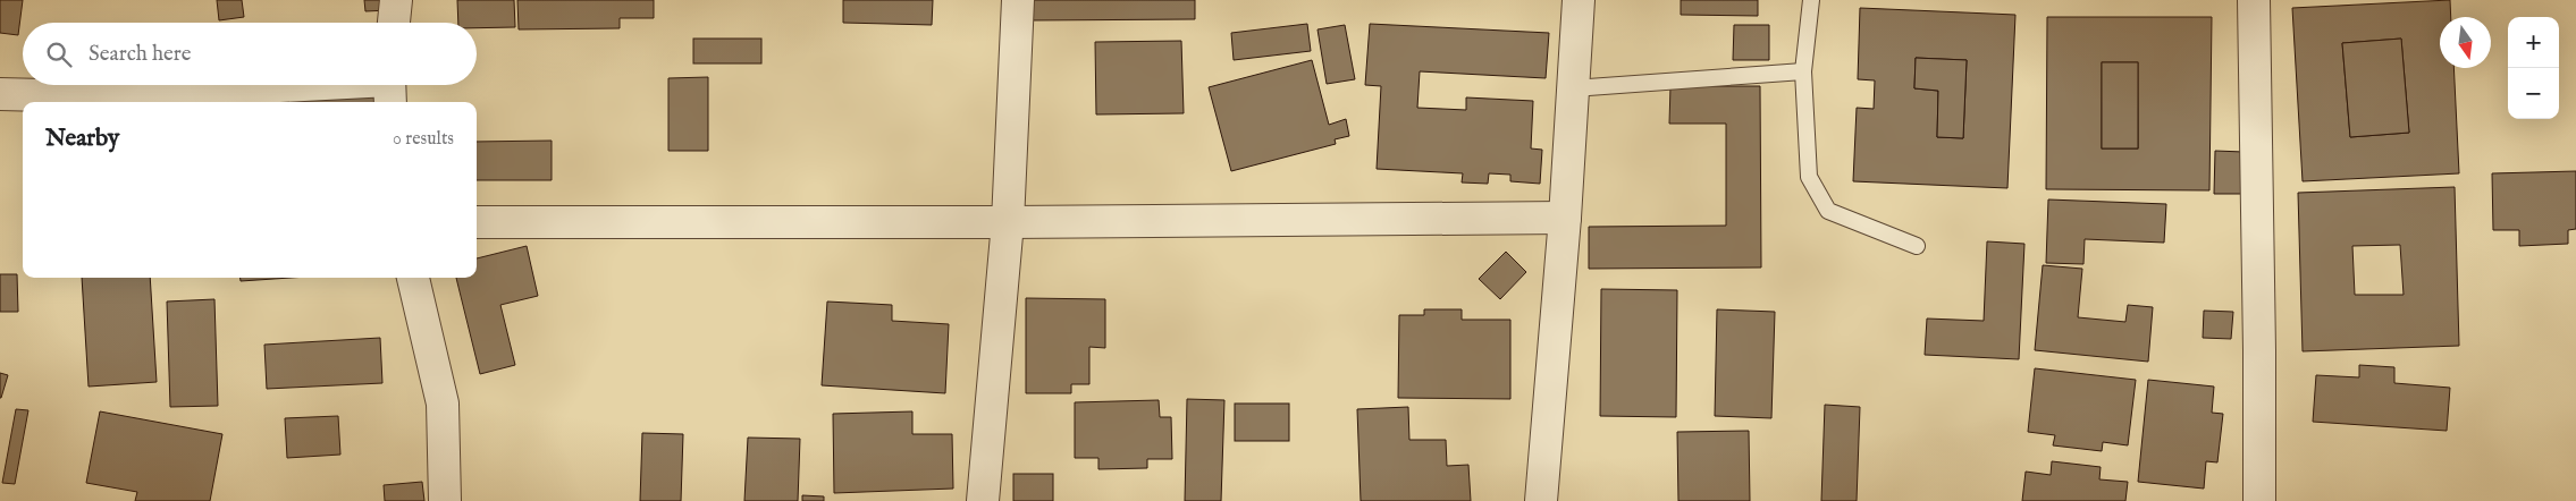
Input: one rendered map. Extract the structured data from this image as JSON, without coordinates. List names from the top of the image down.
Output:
{
  "north": "bottom",
  "page": {
    "map_buttons": ["+", "−"],
    "search": "Search here",
    "heading": ["Nearby", "0 results"]
  }
}
